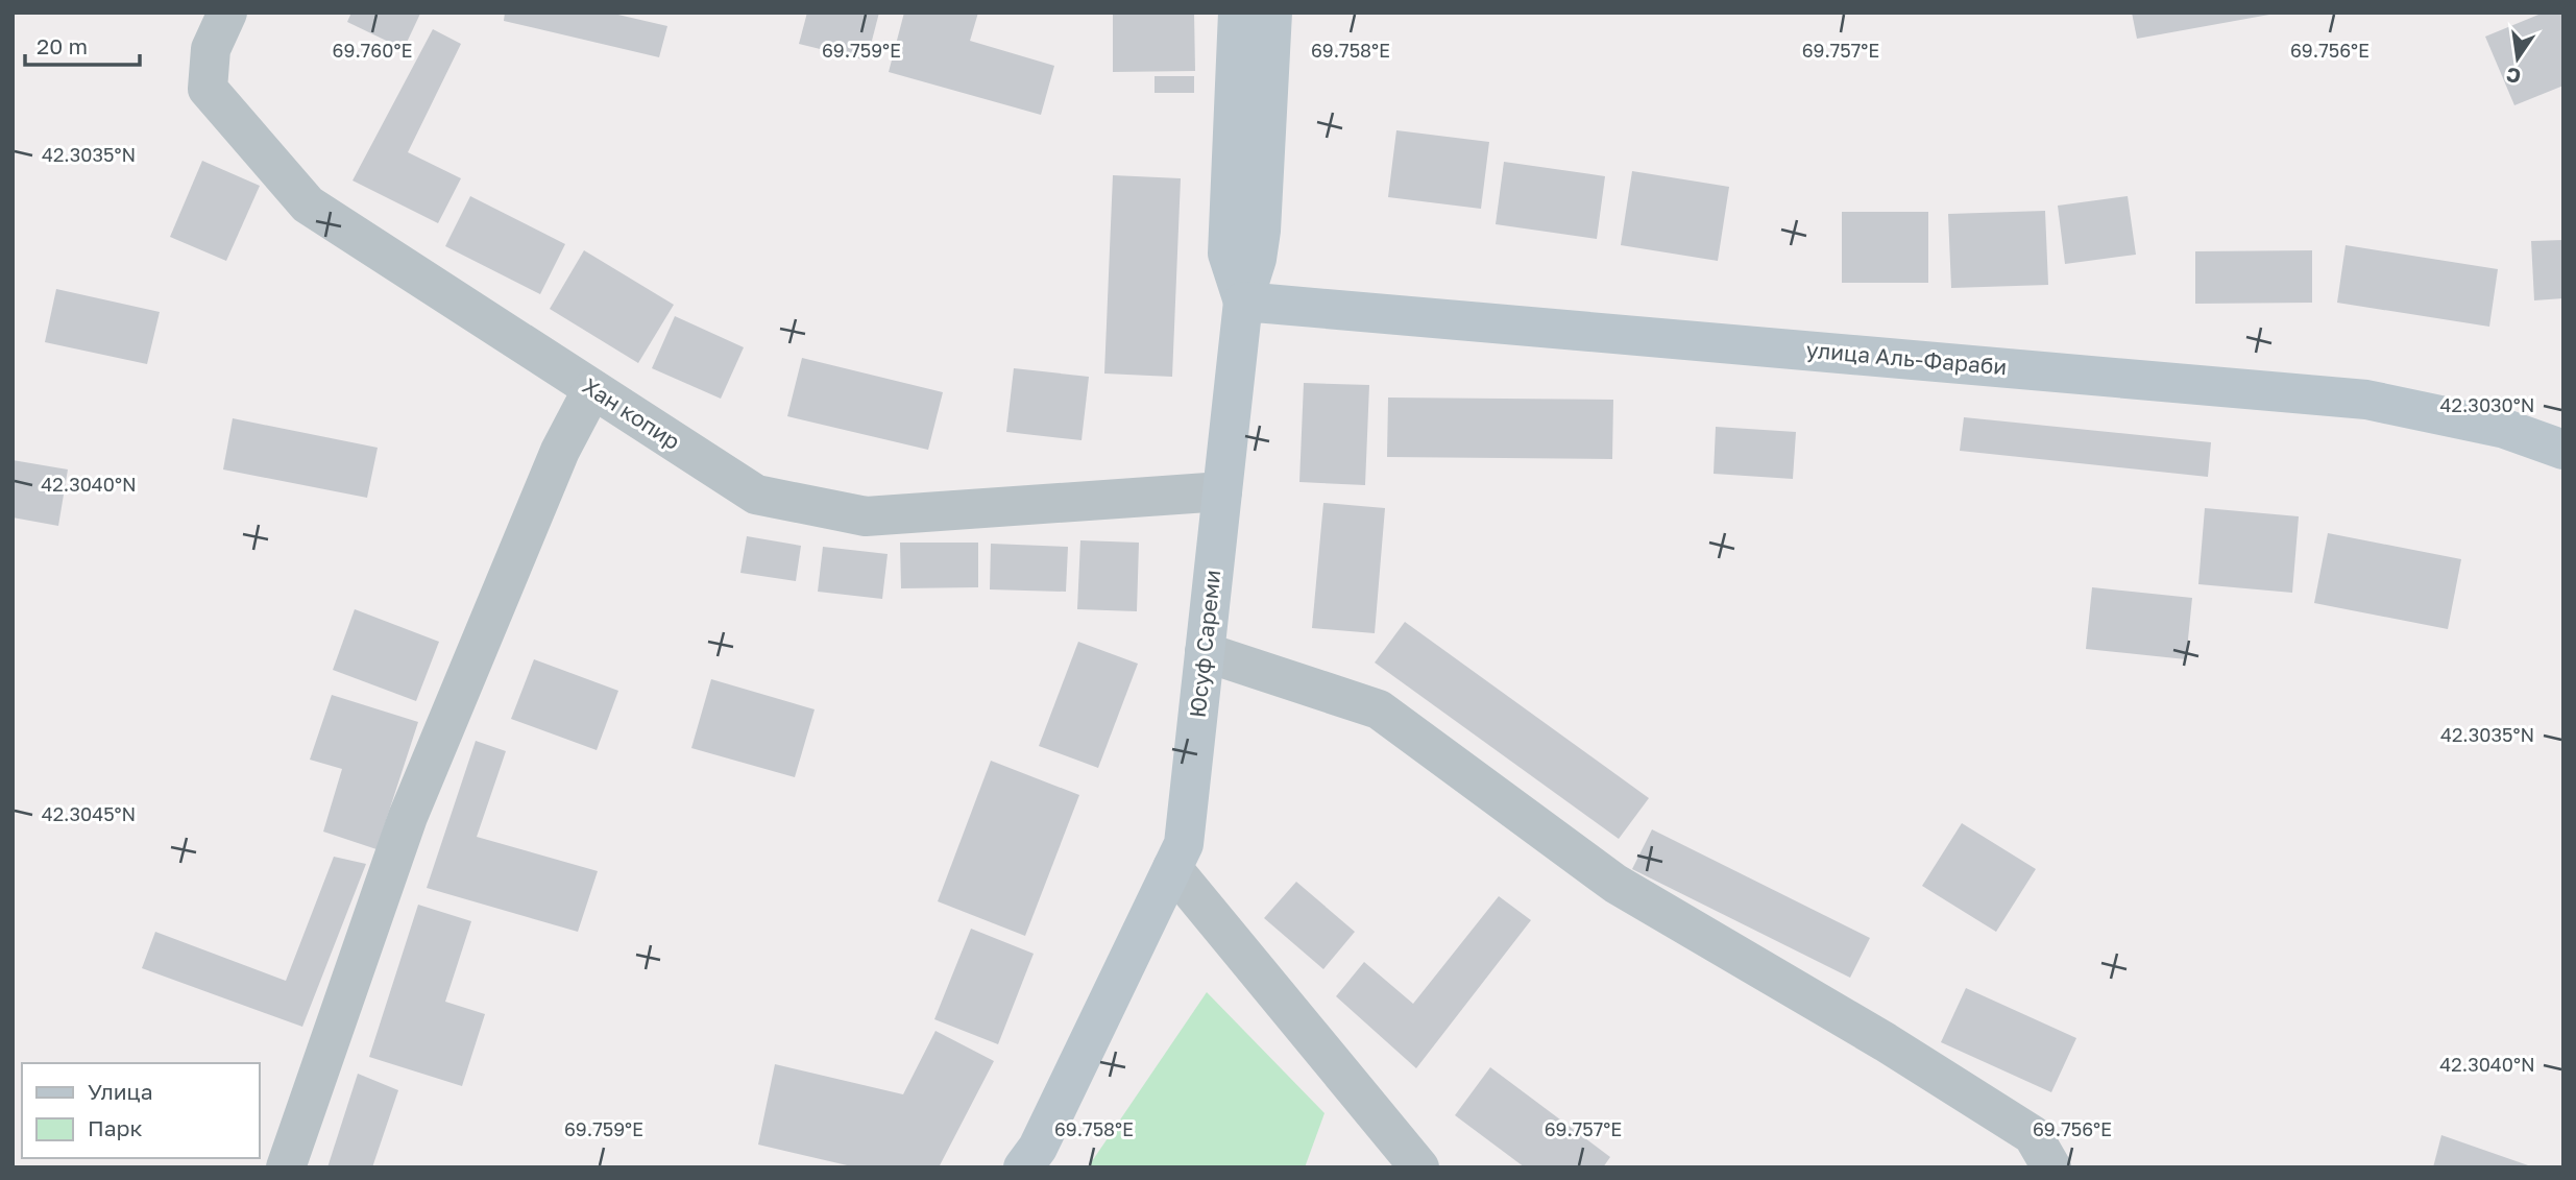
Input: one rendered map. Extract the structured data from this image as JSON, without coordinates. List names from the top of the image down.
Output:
{
  "streets": {
    "main road": ["улица Аль-Фараби", "Юсуф Сареми"],
    "street": ["Хан копир"]
  },
  "crossings": [
    ["улица Аль-Фараби", "Юсуф Сареми"],
    ["Хан копир", "Юсуф Сареми"]
  ],
  "legend": ["Улица", "Парк"],
  "scale_bar": "20 m",
  "north": "bottom",
  "coordinates": [
    "69.760°E",
    "69.759°E",
    "69.758°E",
    "69.757°E",
    "69.756°E",
    "42.3035°N",
    "42.3030°N",
    "42.3040°N",
    "42.3045°N"
  ]
}
